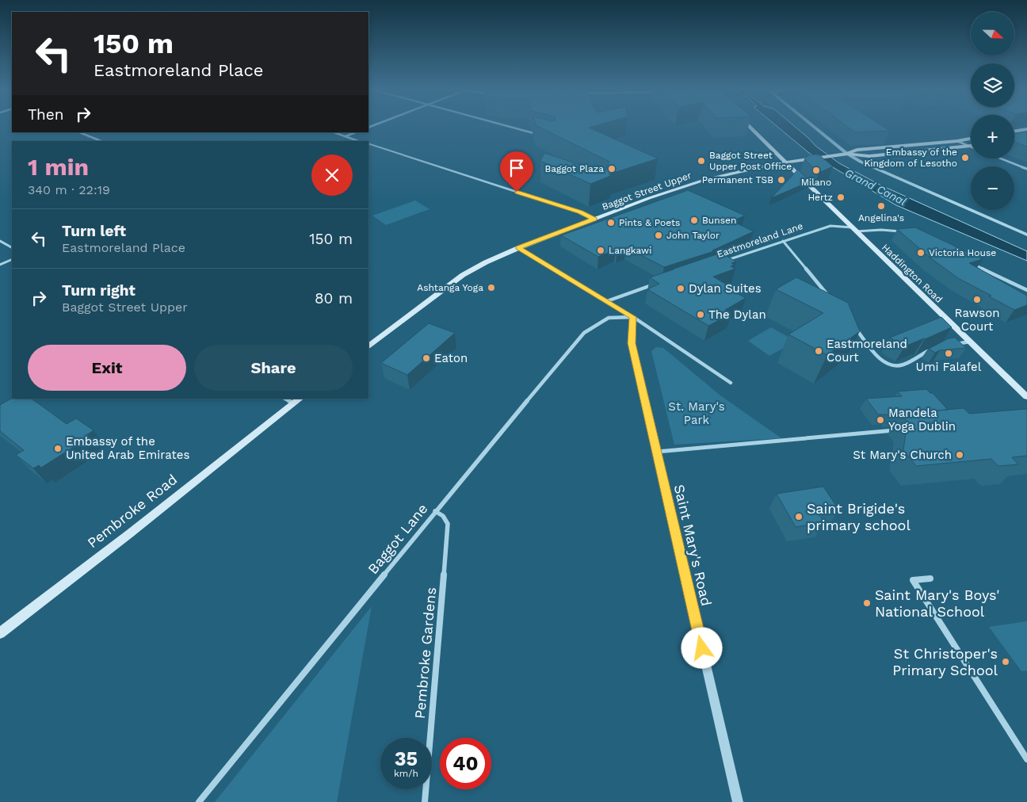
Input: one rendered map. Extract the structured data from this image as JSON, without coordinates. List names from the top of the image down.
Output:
{
  "streets": {
    "main road": ["Baggot Street Upper", "Haddington Road", "Pembroke Road"],
    "street": [
      "Eastmoreland Lane",
      "Baggot Lane",
      "Saint Mary's Road",
      "Pembroke Gardens"
    ]
  },
  "crossings": [
    ["Baggot Street Upper", "Haddington Road"],
    ["Eastmoreland Lane", "Haddington Road"],
    ["Baggot Lane", "Saint Mary's Road"],
    ["Baggot Lane", "Pembroke Gardens"]
  ],
  "water": ["Grand Canal"],
  "parks": ["St. Mary's Park"],
  "places": [
    "Embassy of the Kingdom of Lesotho",
    "Baggot Street Upper Post Office",
    "Baggot Plaza",
    "Milano",
    "Permanent TSB",
    "Hertz",
    "Angelina's",
    "Bunsen",
    "Pints & Poets",
    "John Taylor",
    "Langkawi",
    "Victoria House",
    "Ashtanga Yoga",
    "Dylan Suites",
    "Rawson Court",
    "The Dylan",
    "Eastmoreland Court",
    "Umi Falafel",
    "Eaton",
    "Mandela Yoga Dublin",
    "Embassy of the United Arab Emirates",
    "St Mary's Church",
    "Saint Brigide's primary school",
    "Saint Mary's Boys' National School",
    "St Christoper's Primary School"
  ],
  "north": "right",
  "page": {
    "map_buttons": ["+", "−"],
    "turn": ["150 m", "Eastmoreland Place"],
    "then": "Then",
    "heading": ["1 min", "340 m · 22:19"],
    "list": [
      {
        "name": "Turn left",
        "note": "Eastmoreland Place",
        "value": "150 m"
      },
      {
        "name": "Turn right",
        "note": "Baggot Street Upper",
        "value": "80 m"
      }
    ],
    "buttons": ["Exit", "Share"],
    "speed": "35 km/h",
    "limit": "40"
  }
}
